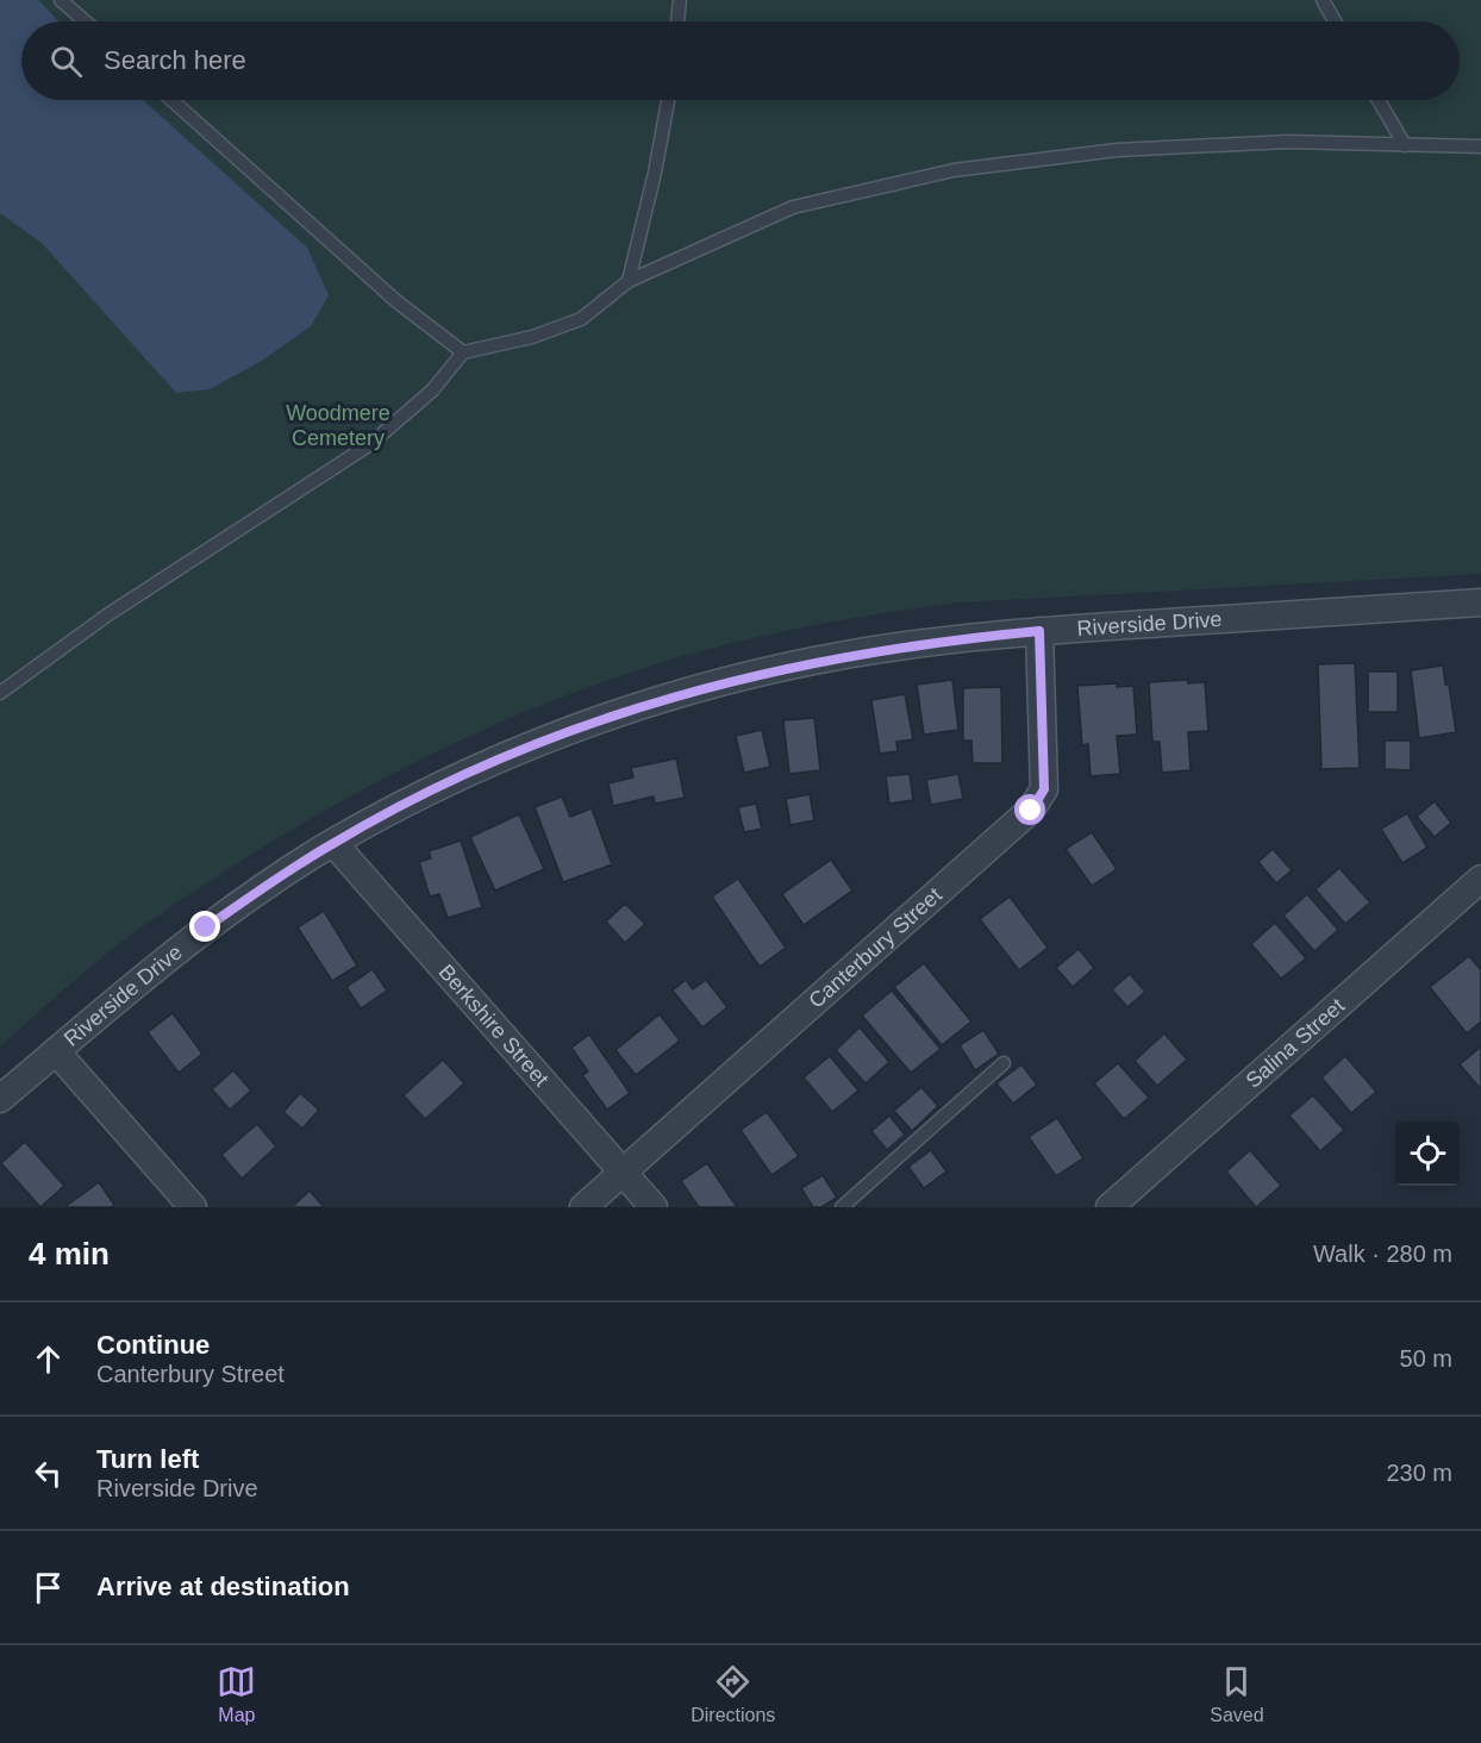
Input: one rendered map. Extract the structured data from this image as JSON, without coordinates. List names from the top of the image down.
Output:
{
  "streets": {
    "street": [
      "Riverside Drive",
      "Canterbury Street",
      "Berkshire Street",
      "Salina Street"
    ]
  },
  "crossings": [
    ["Riverside Drive", "Canterbury Street"],
    ["Riverside Drive", "Berkshire Street"],
    ["Canterbury Street", "Berkshire Street"]
  ],
  "parks": ["Woodmere Cemetery"],
  "page": {
    "search": "Search here",
    "heading": ["4 min", "Walk · 280 m"],
    "list": [
      ["Continue", "Canterbury Street", "50 m"],
      ["Turn left", "Riverside Drive", "230 m"],
      "Arrive at destination"
    ],
    "nav": ["Map", "Directions", "Saved"]
  }
}
